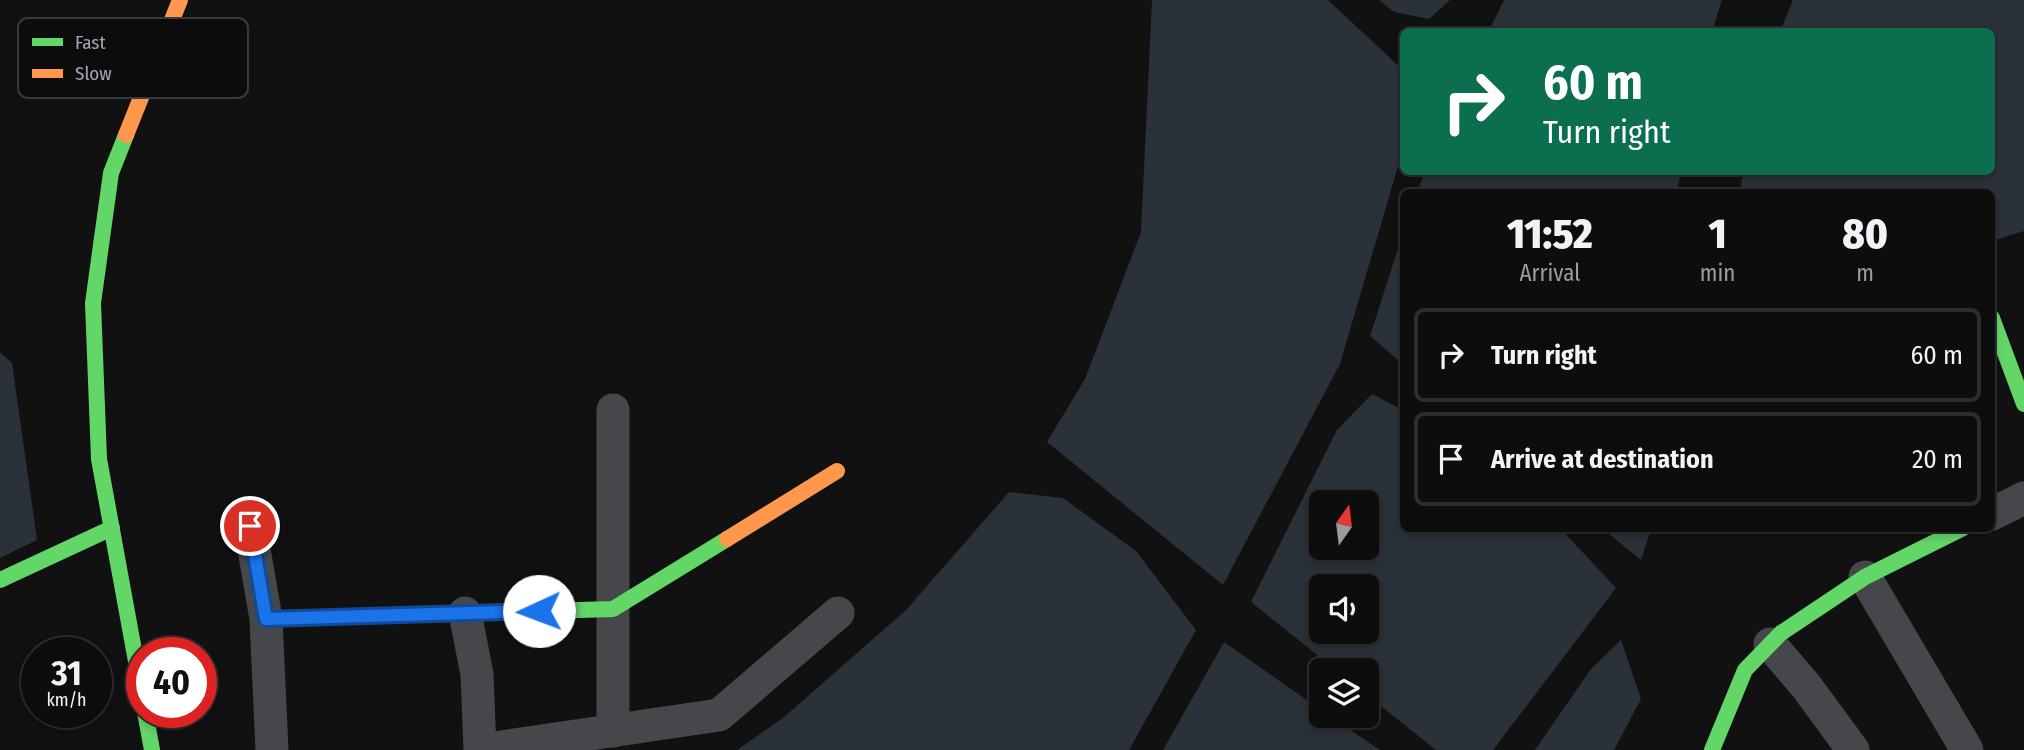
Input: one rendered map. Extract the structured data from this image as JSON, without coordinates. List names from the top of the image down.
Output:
{
  "legend": ["Fast", "Slow"],
  "north": "top",
  "page": {
    "turn": ["60 m", "Turn right"],
    "eta": [
      "11:52",
      "Arrival",
      "1",
      "min",
      "80",
      "m"
    ],
    "list": [
      {
        "name": "Turn right",
        "value": "60 m"
      },
      {
        "name": "Arrive at destination",
        "value": "20 m"
      }
    ],
    "speed": "31 km/h",
    "limit": "40"
  }
}
